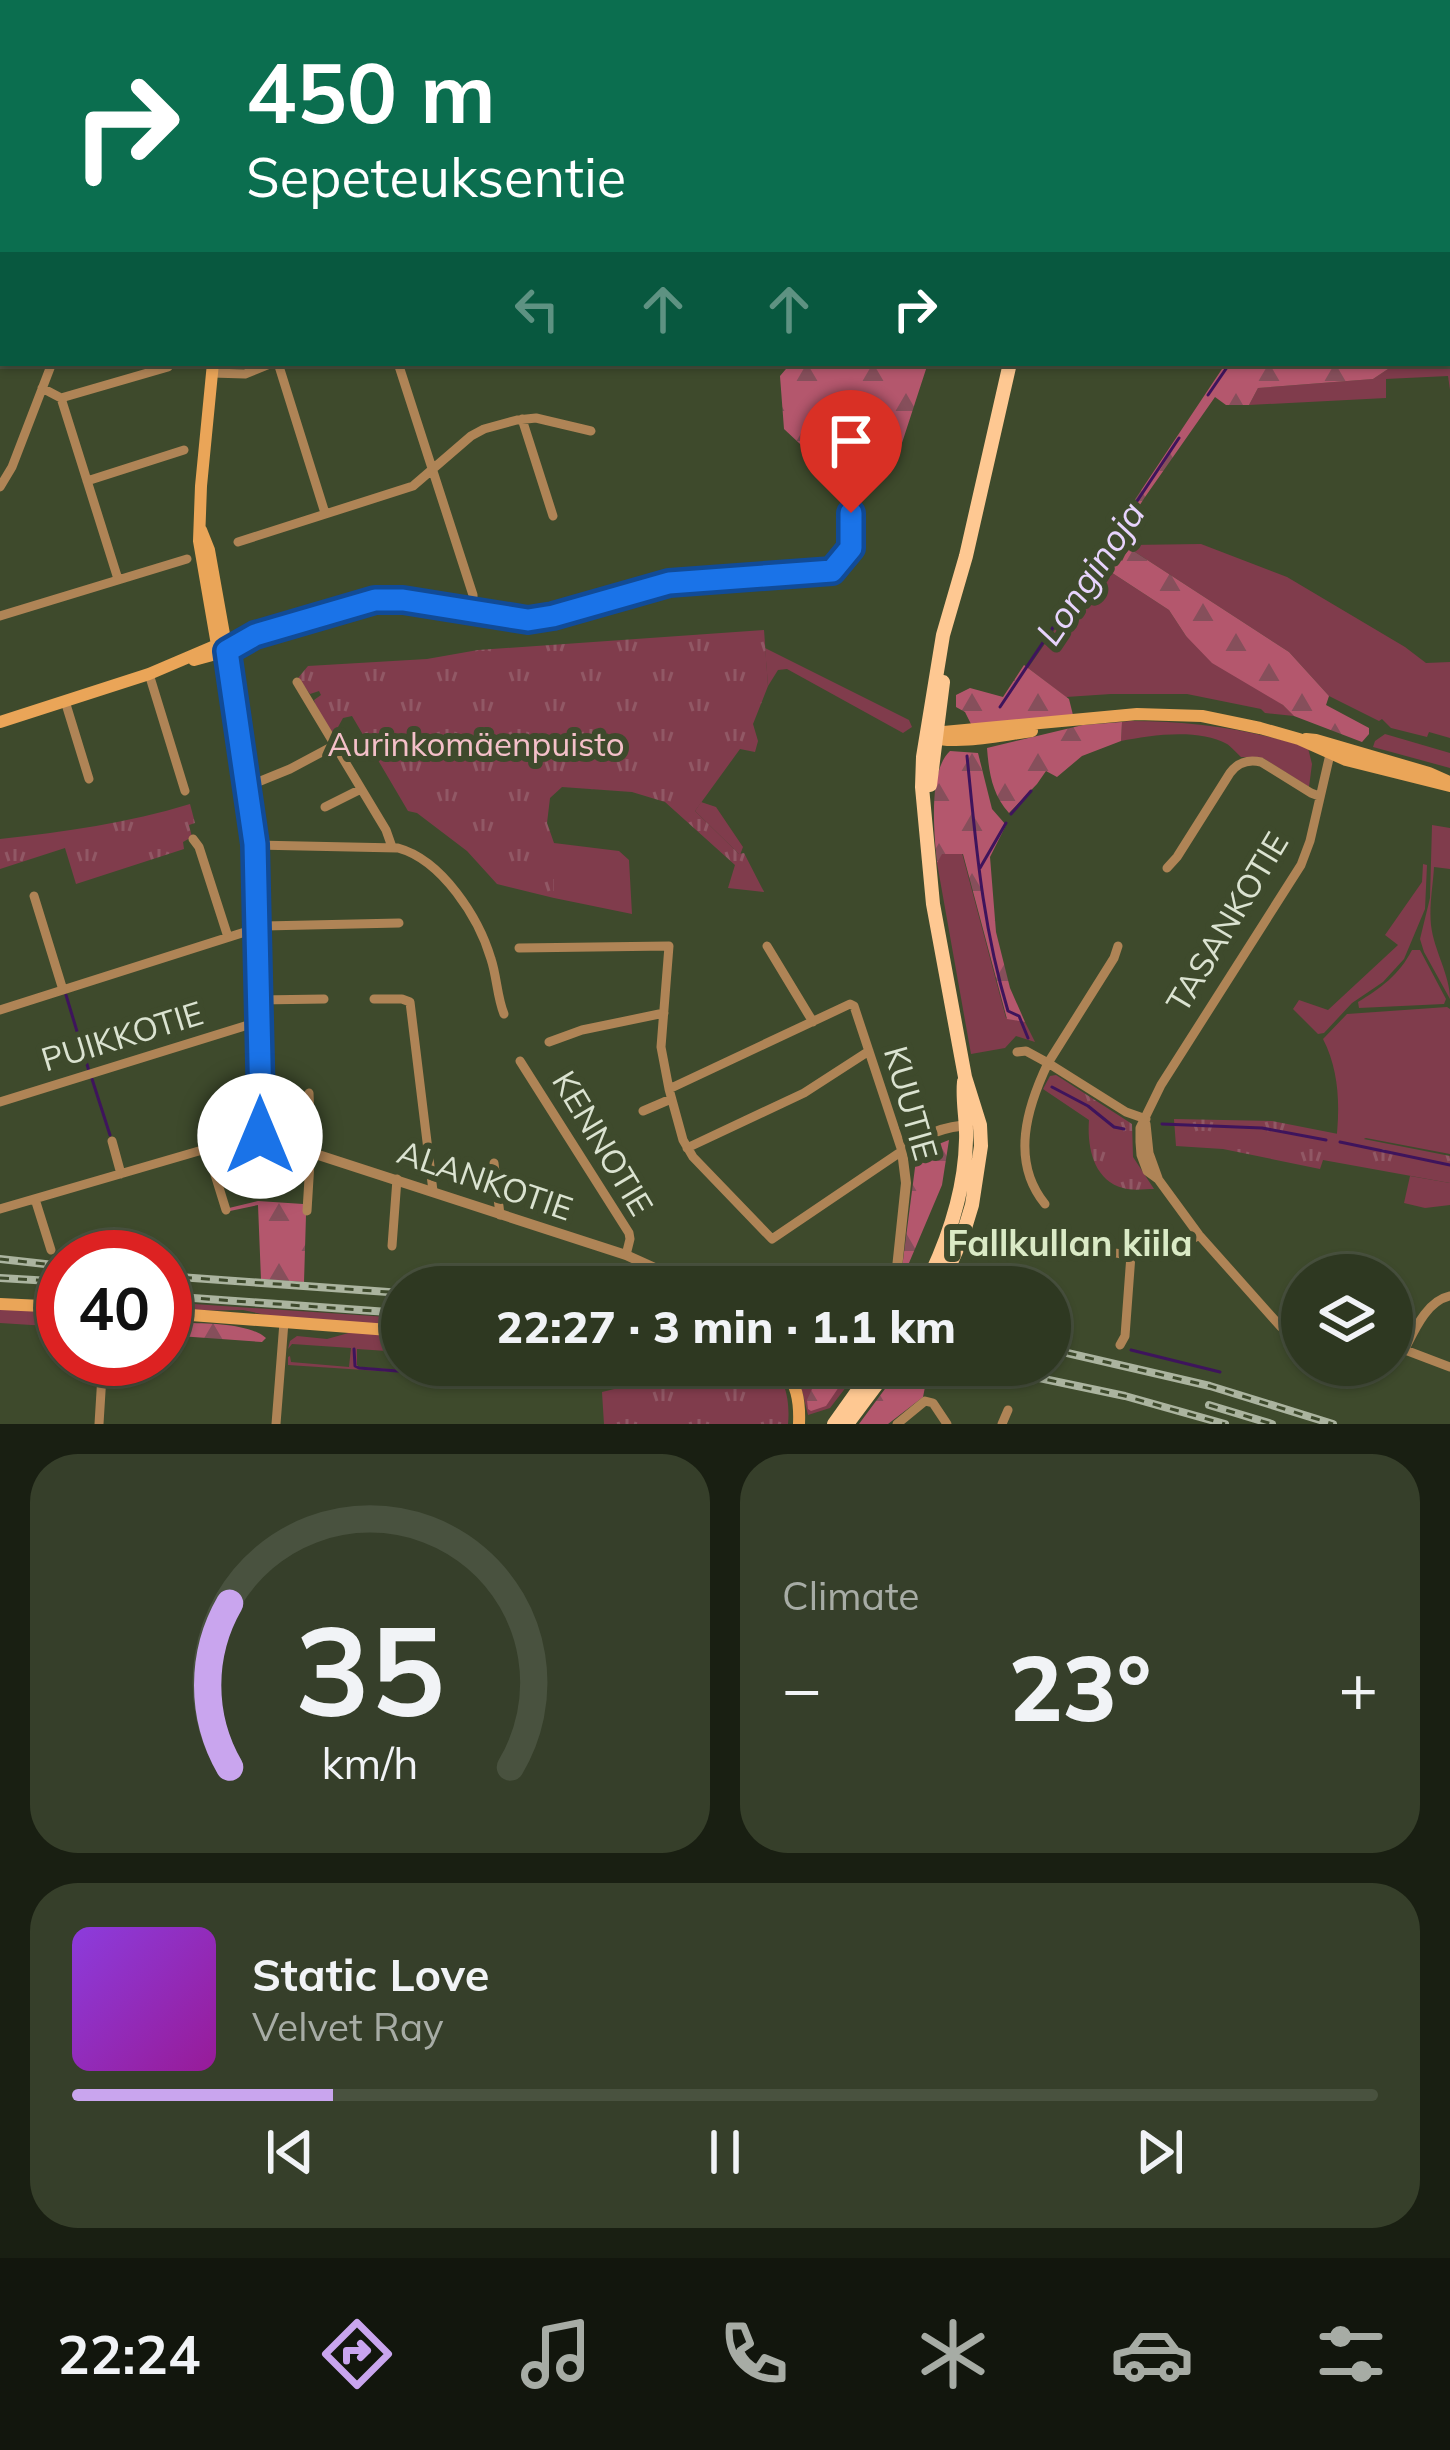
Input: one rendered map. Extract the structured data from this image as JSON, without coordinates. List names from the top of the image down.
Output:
{
  "streets": {
    "street": [
      "TASANKOTIE",
      "PUIKKOTIE",
      "KUUTIE",
      "KENNOTIE",
      "ALANKOTIE"
    ]
  },
  "crossings": [
    ["KENNOTIE", "ALANKOTIE"]
  ],
  "districts": ["Fallkullan kiila"],
  "water": ["Longinoja"],
  "parks": ["Aurinkomäenpuisto"],
  "page": {
    "turn": ["450 m", "Sepeteuksentie"],
    "limit": "40",
    "trip": "22:27 · 3 min · 1.1 km",
    "tile": "Climate",
    "heat": ["−", "23°", "+"],
    "song": ["Static Love", "Velvet Ray"],
    "tabs": "22:24",
    "gauge": ["35", "km/h"]
  }
}
